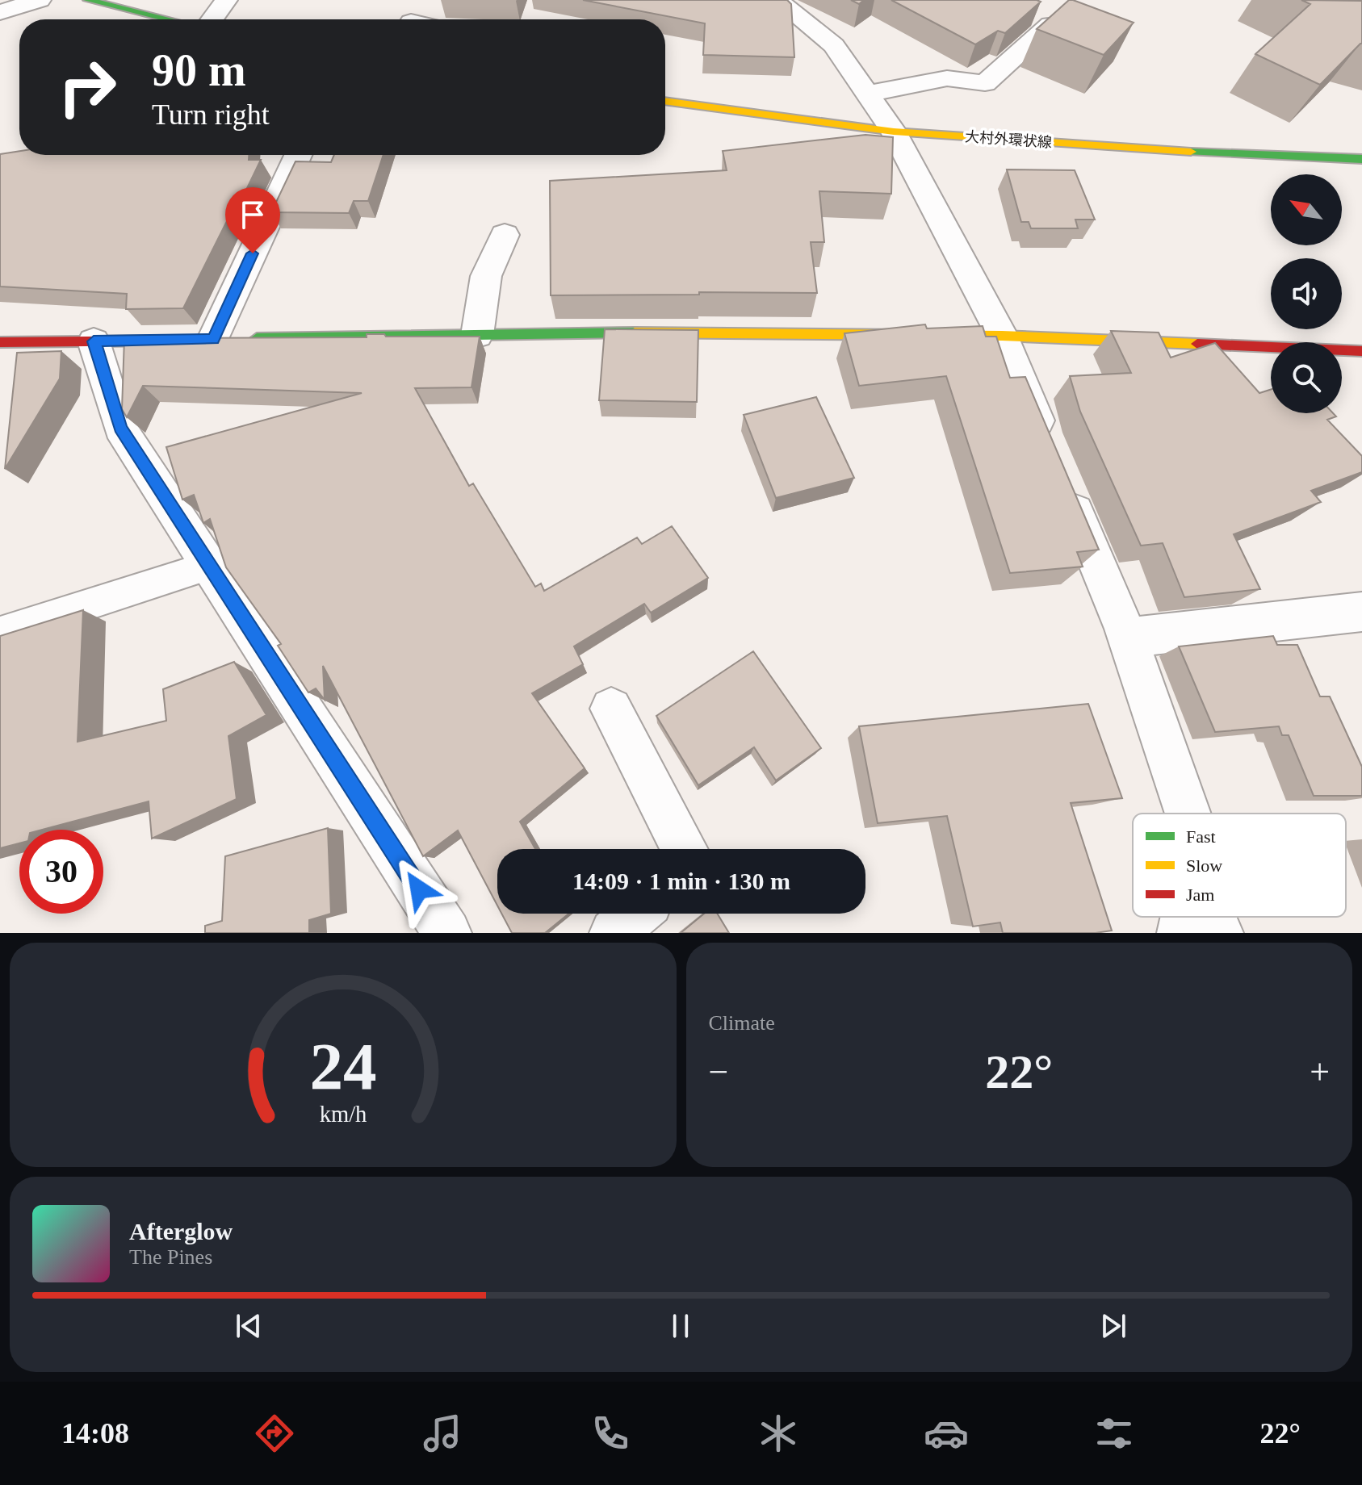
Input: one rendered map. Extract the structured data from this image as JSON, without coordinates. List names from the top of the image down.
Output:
{
  "streets": {
    "street": ["大村外環状線"]
  },
  "legend": ["Fast", "Slow", "Jam"],
  "north": "top left",
  "page": {
    "turn": ["90 m", "Turn right"],
    "limit": "30",
    "trip": "14:09 · 1 min · 130 m",
    "tile": "Climate",
    "heat": ["−", "22°", "+"],
    "song": ["Afterglow", "The Pines"],
    "tabs": ["14:08", "22°"],
    "gauge": ["24", "km/h"]
  }
}
